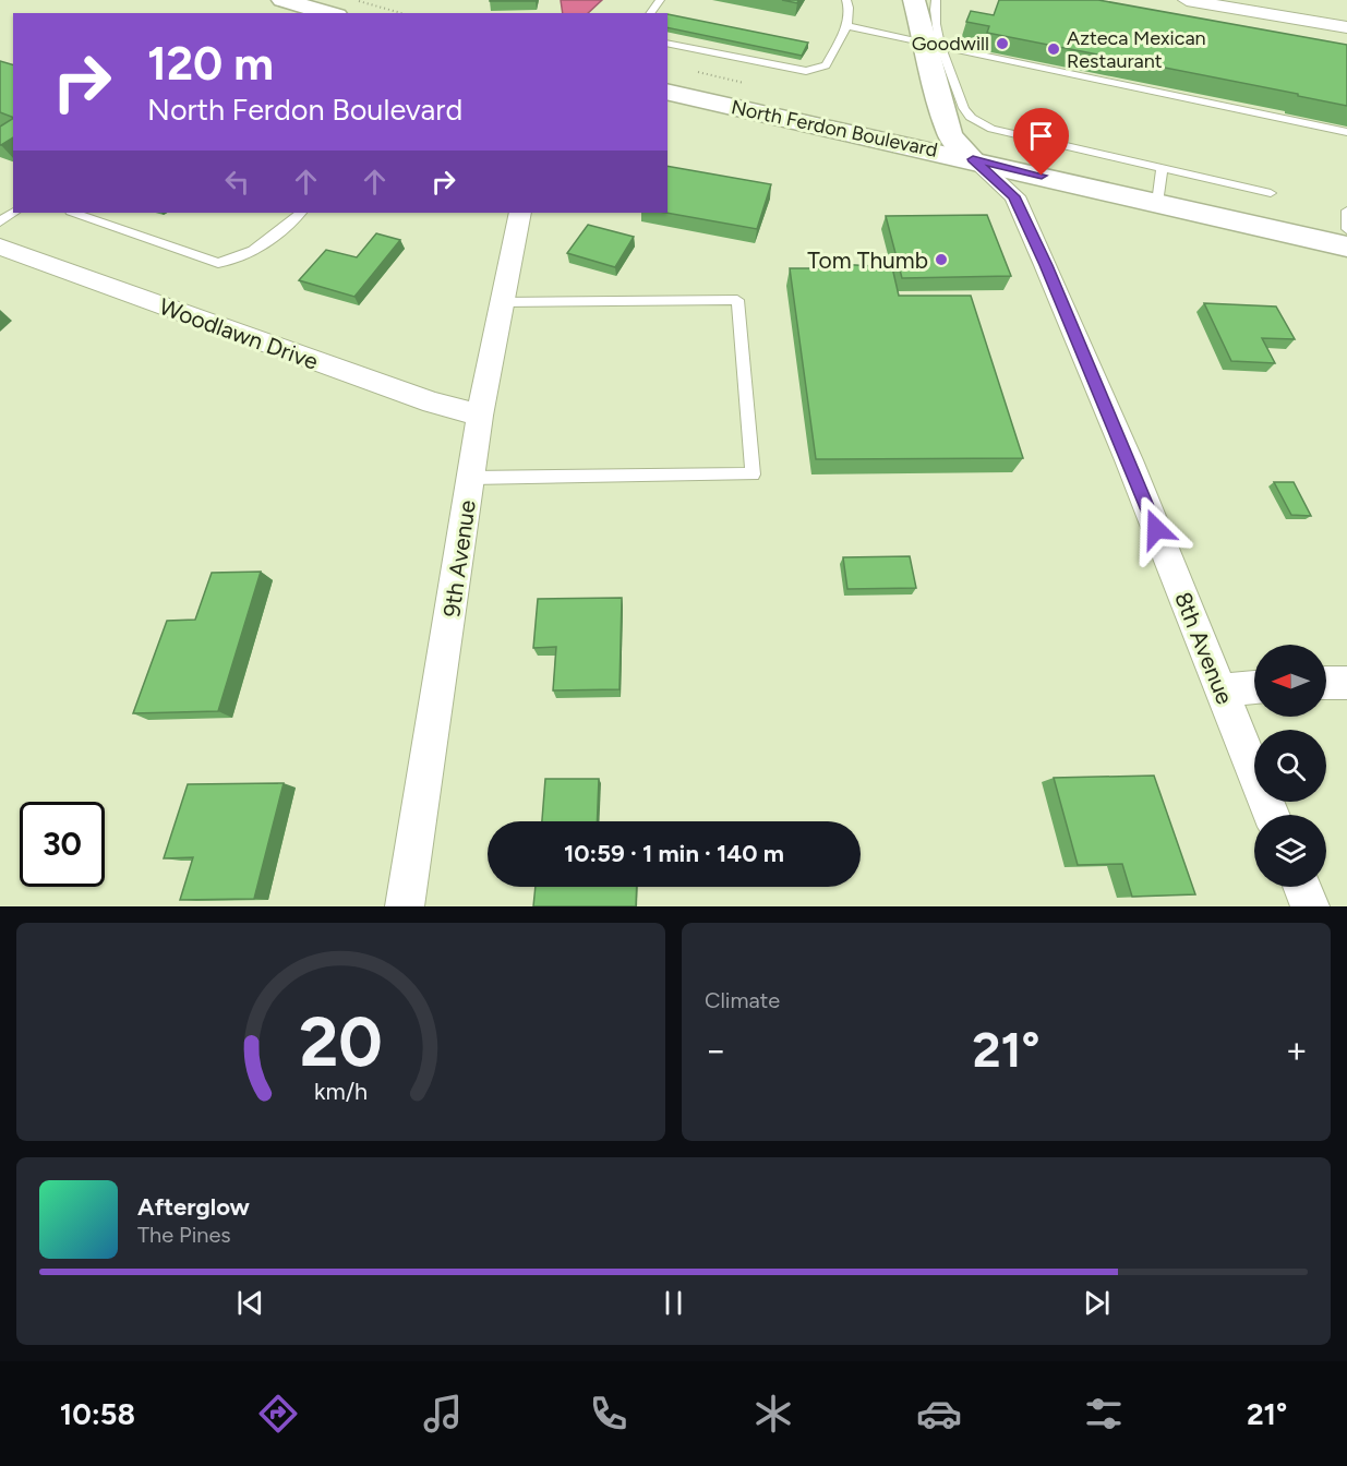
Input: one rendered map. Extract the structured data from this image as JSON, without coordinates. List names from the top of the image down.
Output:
{
  "streets": {
    "main road": ["North Ferdon Boulevard"],
    "street": ["Woodlawn Drive", "9th Avenue", "8th Avenue"]
  },
  "crossings": [
    ["North Ferdon Boulevard", "8th Avenue"],
    ["Woodlawn Drive", "9th Avenue"]
  ],
  "places": ["Goodwill", "Azteca Mexican Restaurant", "Tom Thumb"],
  "north": "left",
  "page": {
    "turn": ["120 m", "North Ferdon Boulevard"],
    "limit": "30",
    "trip": "10:59 · 1 min · 140 m",
    "tile": "Climate",
    "heat": ["−", "21°", "+"],
    "song": ["Afterglow", "The Pines"],
    "tabs": ["10:58", "21°"],
    "gauge": ["20", "km/h"]
  }
}
